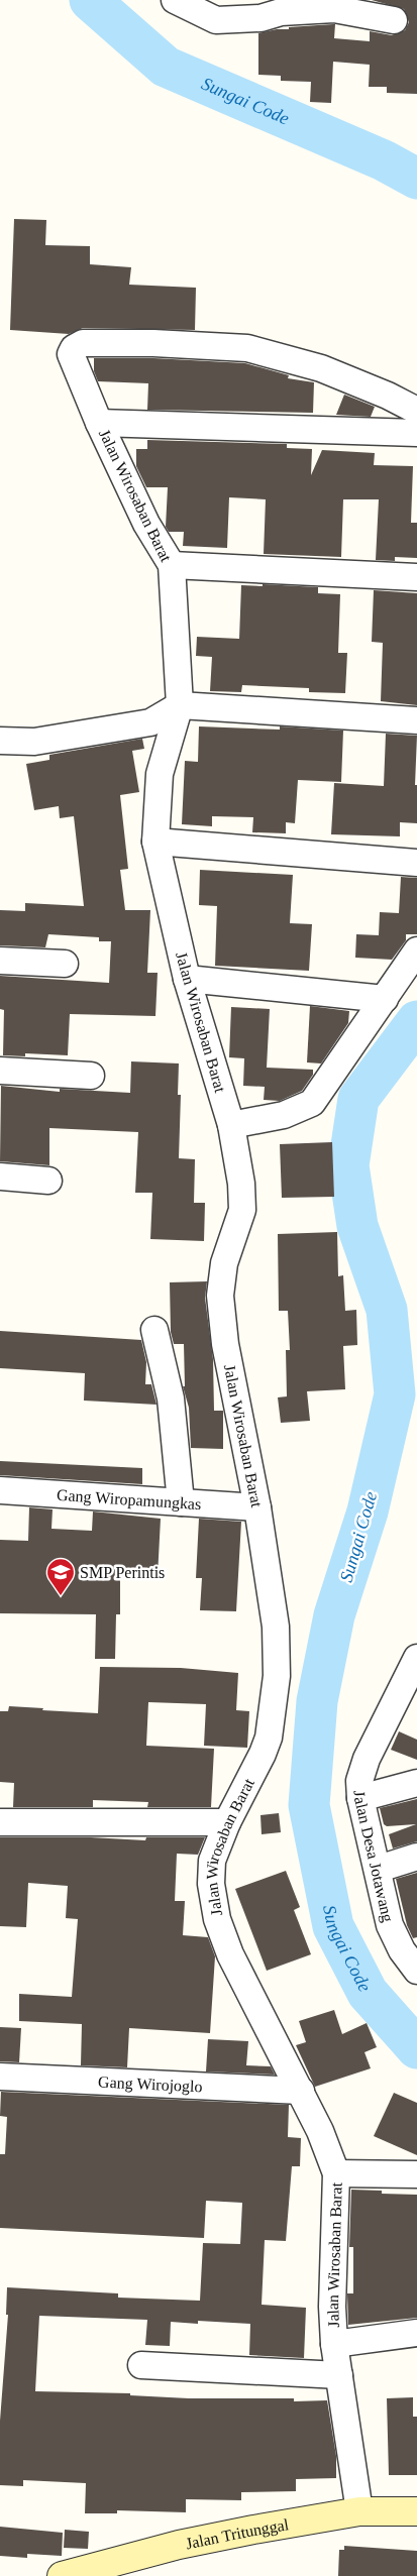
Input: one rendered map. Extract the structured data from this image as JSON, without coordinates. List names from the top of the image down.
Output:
{
  "streets": {
    "main road": ["Jalan Tritunggal"],
    "street": [
      "Jalan Wirosaban Barat",
      "Gang Wiropamungkas",
      "Jalan Desa Jotawang",
      "Gang Wirojoglo"
    ]
  },
  "crossings": [
    ["Jalan Wirosaban Barat", "Gang Wiropamungkas"],
    ["Jalan Wirosaban Barat", "Gang Wirojoglo"],
    ["Jalan Wirosaban Barat", "Jalan Tritunggal"]
  ],
  "water": ["Sungai Code"],
  "places": {
    "school or university": ["SMP Perintis"]
  }
}
